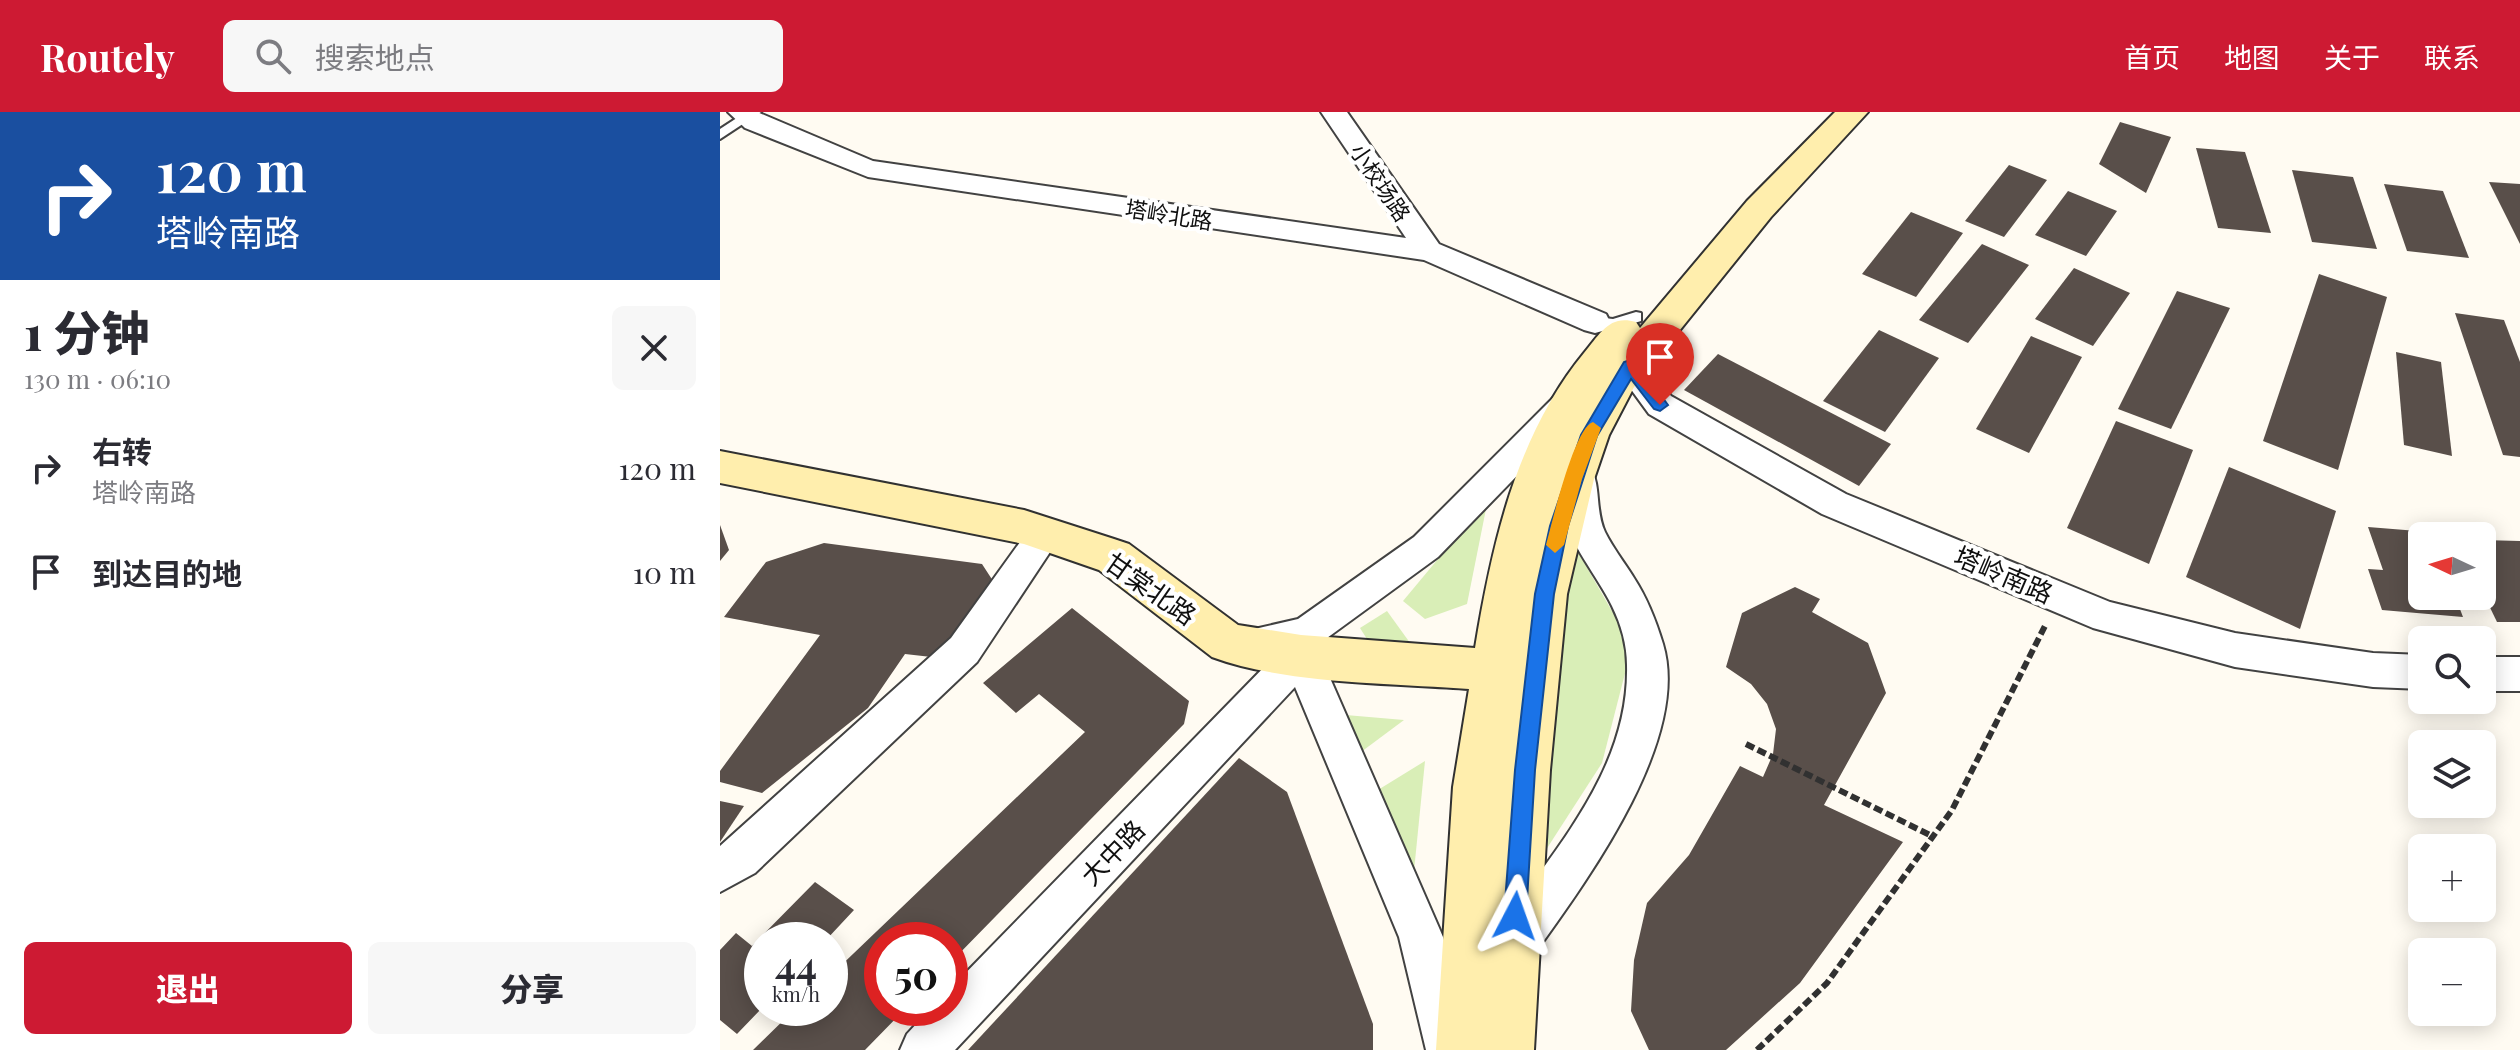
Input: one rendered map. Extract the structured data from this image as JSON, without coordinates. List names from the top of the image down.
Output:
{
  "streets": {
    "main road": ["甘棠北路"],
    "street": [
      "小校场路",
      "塔岭北路",
      "塔岭南路",
      "大中路"
    ]
  },
  "crossings": [
    ["小校场路", "塔岭北路"],
    ["塔岭北路", "塔岭南路"],
    ["甘棠北路", "大中路"]
  ],
  "north": "left",
  "page": {
    "header": "Routely",
    "search": "搜索地点",
    "nav": [
      "首页",
      "地图",
      "关于",
      "联系"
    ],
    "turn": ["120 m", "塔岭南路"],
    "heading": ["1 分钟", "130 m · 06:10"],
    "list": [
      {
        "name": "右转",
        "note": "塔岭南路",
        "value": "120 m"
      },
      {
        "name": "到达目的地",
        "value": "10 m"
      }
    ],
    "map_buttons": ["+", "−"],
    "speed": "44 km/h",
    "limit": "50",
    "buttons": ["退出", "分享"]
  }
}
